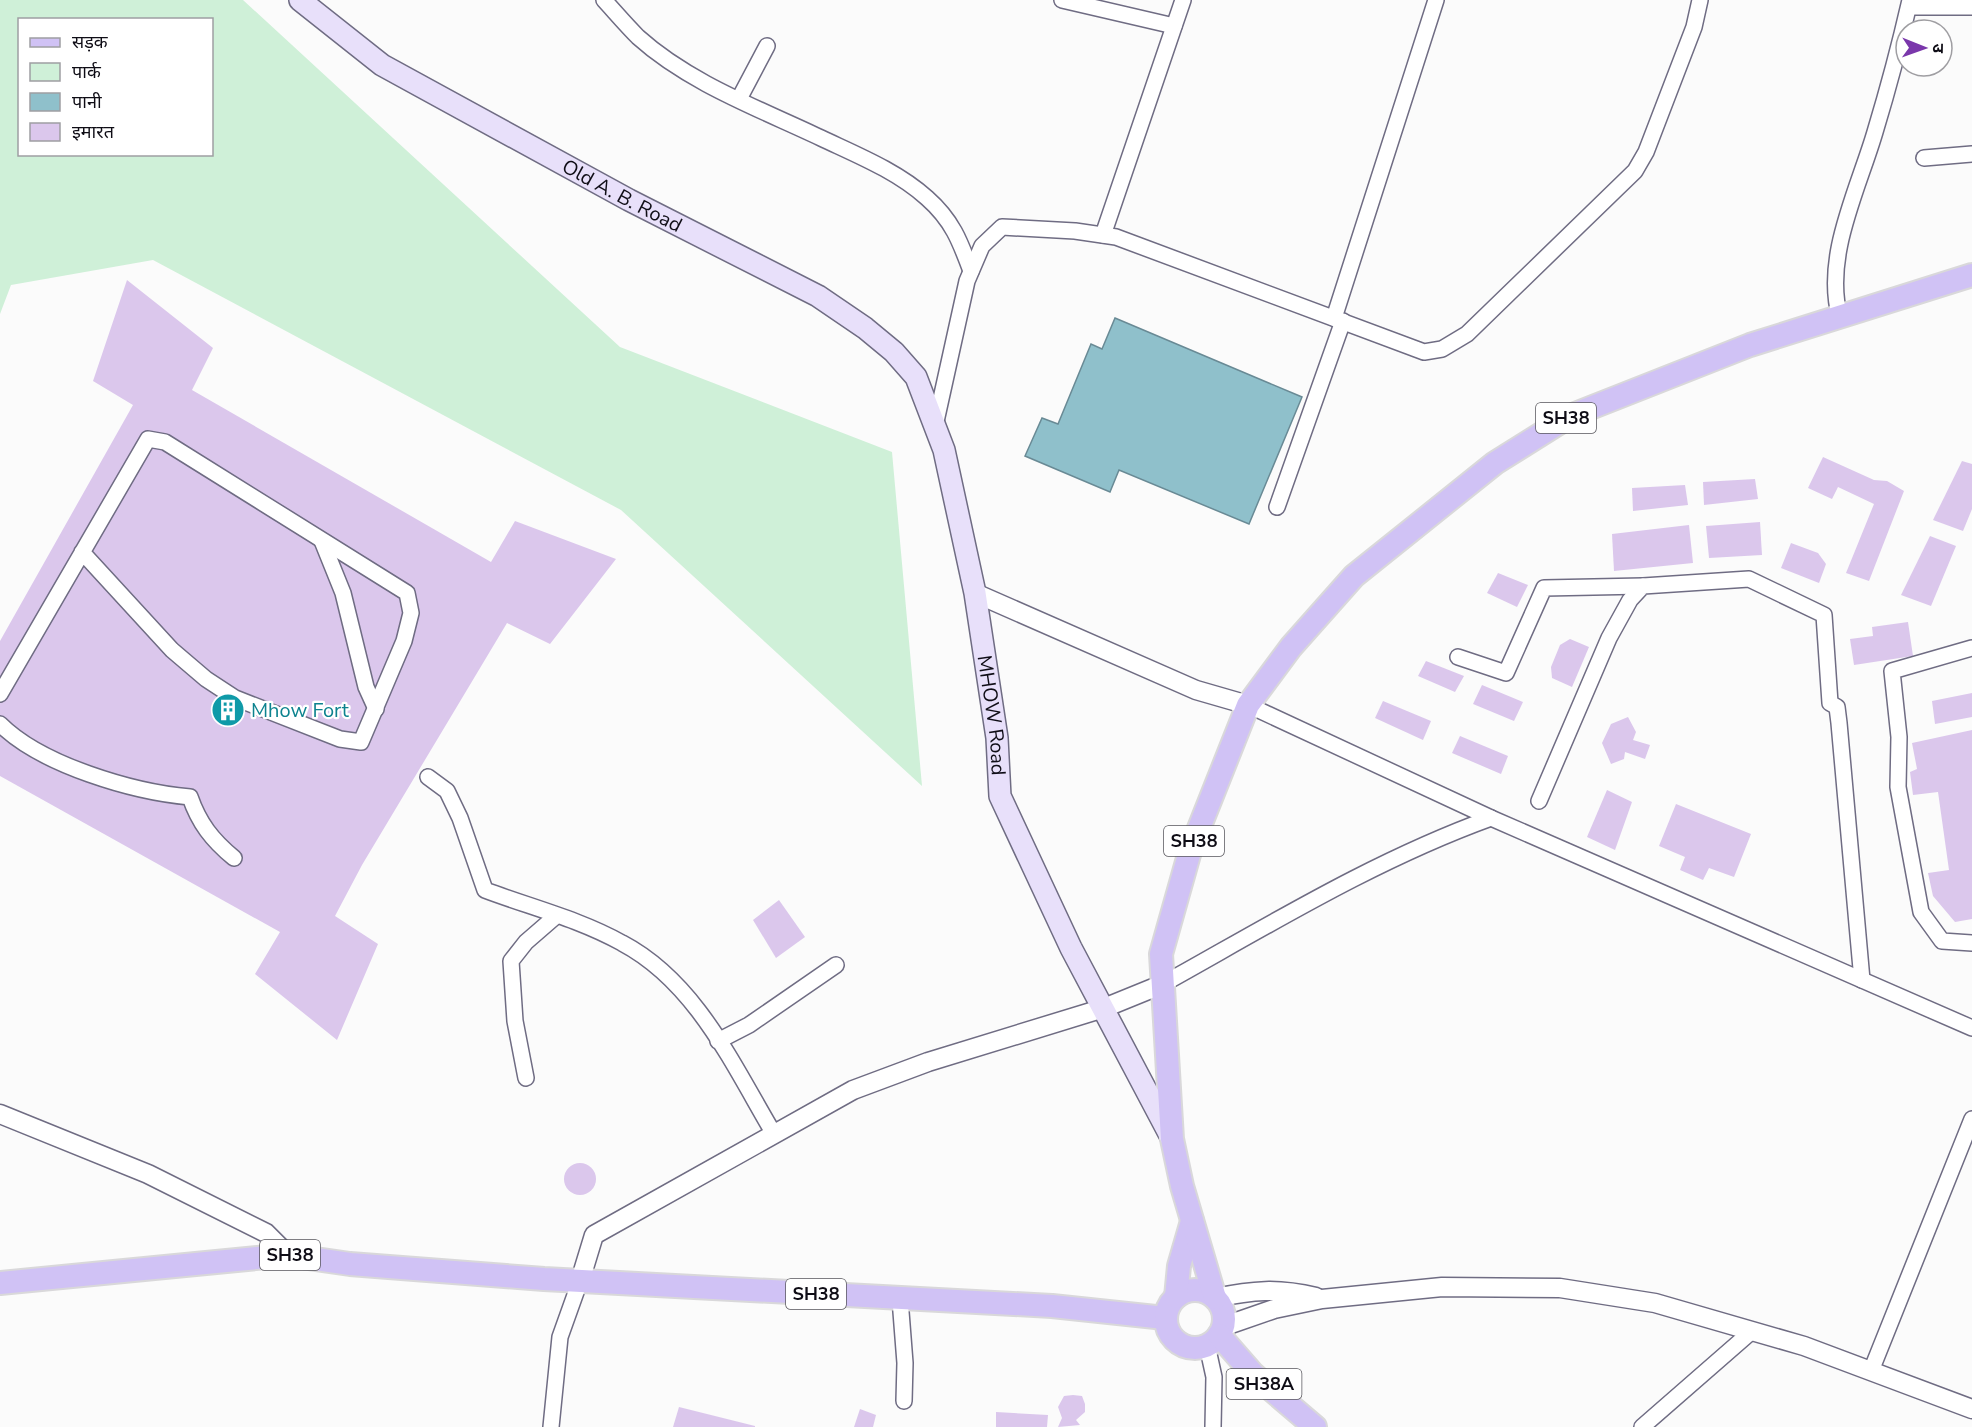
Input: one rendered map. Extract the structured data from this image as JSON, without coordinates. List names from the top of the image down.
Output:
{
  "streets": {
    "main road": [
      "Old A. B. Road",
      "SH38",
      "MHOW Road",
      "SH38A"
    ]
  },
  "crossings": [
    ["Old A. B. Road", "MHOW Road"],
    ["SH38", "MHOW Road"],
    ["SH38", "SH38A"]
  ],
  "places": {
    "building": ["Mhow Fort"]
  },
  "legend": [
    "सड़क",
    "पार्क",
    "पानी",
    "इमारत"
  ],
  "north": "right"
}
